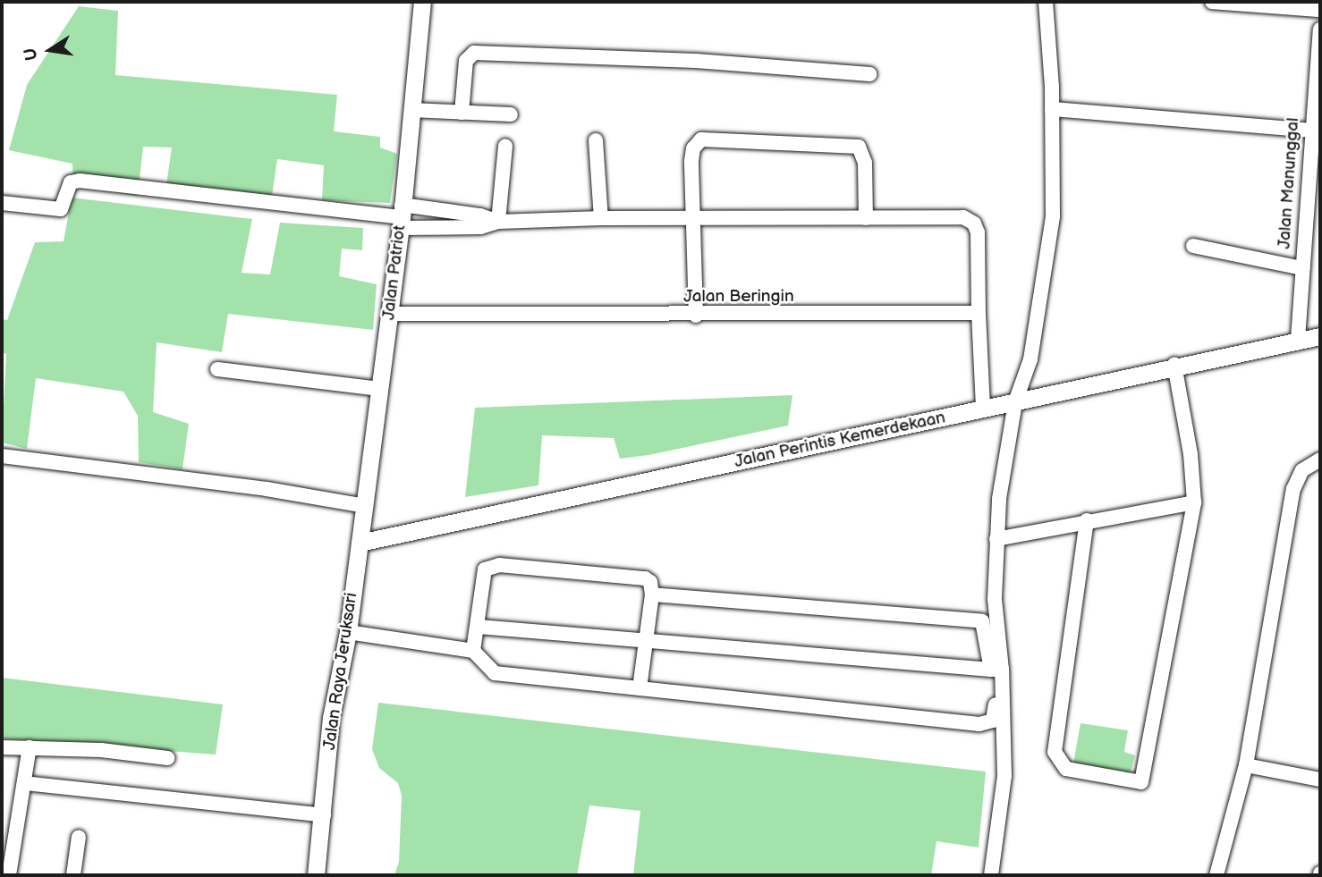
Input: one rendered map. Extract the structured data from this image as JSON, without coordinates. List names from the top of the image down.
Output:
{
  "streets": {
    "street": [
      "Jalan Manunggal",
      "Jalan Patriot",
      "Jalan Beringin",
      "Jalan Perintis Kemerdekaan",
      "Jalan Raya Jeruksari"
    ]
  },
  "crossings": [
    ["Jalan Manunggal", "Jalan Perintis Kemerdekaan"],
    ["Jalan Patriot", "Jalan Beringin"],
    ["Jalan Patriot", "Jalan Perintis Kemerdekaan"],
    ["Jalan Patriot", "Jalan Raya Jeruksari"],
    ["Jalan Perintis Kemerdekaan", "Jalan Raya Jeruksari"]
  ],
  "north": "left"
}
